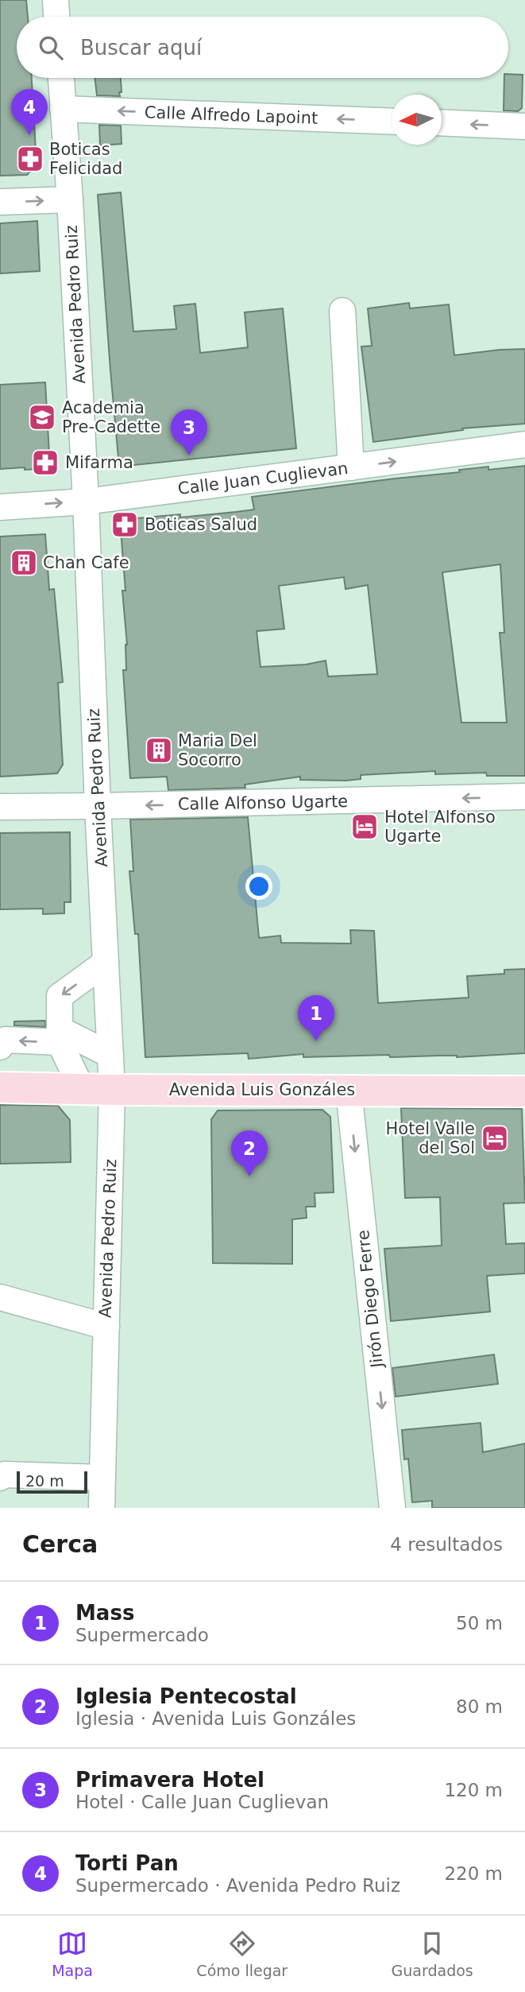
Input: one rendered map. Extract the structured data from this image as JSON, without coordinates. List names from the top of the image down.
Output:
{
  "streets": {
    "main road": ["Avenida Luis Gonzáles"],
    "street": [
      "Calle Alfredo Lapoint",
      "Avenida Pedro Ruiz",
      "Calle Juan Cuglievan",
      "Calle Alfonso Ugarte",
      "Jirón Diego Ferre"
    ]
  },
  "crossings": [
    ["Calle Alfredo Lapoint", "Avenida Pedro Ruiz"],
    ["Avenida Pedro Ruiz", "Calle Juan Cuglievan"],
    ["Avenida Pedro Ruiz", "Calle Alfonso Ugarte"],
    ["Avenida Pedro Ruiz", "Avenida Luis Gonzáles"],
    ["Avenida Luis Gonzáles", "Jirón Diego Ferre"]
  ],
  "one_way": [
    "Calle Alfredo Lapoint",
    "Calle Juan Cuglievan",
    "Calle Alfonso Ugarte",
    "Jirón Diego Ferre"
  ],
  "places": {
    "pharmacy": ["Boticas Felicidad", "Mifarma", "Boticas Salud"],
    "school or university": ["Academia Pre-Cadette"],
    "building": ["Chan Cafe", "Maria Del Socorro"],
    "hotel": ["Hotel Alfonso Ugarte", "Hotel Valle del Sol"]
  },
  "scale_bar": "20 m",
  "north": "left",
  "page": {
    "search": "Buscar aquí",
    "pins": [
      "4",
      "3",
      "1",
      "2"
    ],
    "scale": "20 m",
    "heading": ["Cerca", "4 resultados"],
    "list": [
      {
        "mark": "1",
        "name": "Mass",
        "note": "Supermercado",
        "value": "50 m"
      },
      {
        "mark": "2",
        "name": "Iglesia Pentecostal",
        "note": "Iglesia · Avenida Luis Gonzáles",
        "value": "80 m"
      },
      {
        "mark": "3",
        "name": "Primavera Hotel",
        "note": "Hotel · Calle Juan Cuglievan",
        "value": "120 m"
      },
      {
        "mark": "4",
        "name": "Torti Pan",
        "note": "Supermercado · Avenida Pedro Ruiz",
        "value": "220 m"
      }
    ],
    "nav": ["Mapa", "Cómo llegar", "Guardados"]
  }
}
